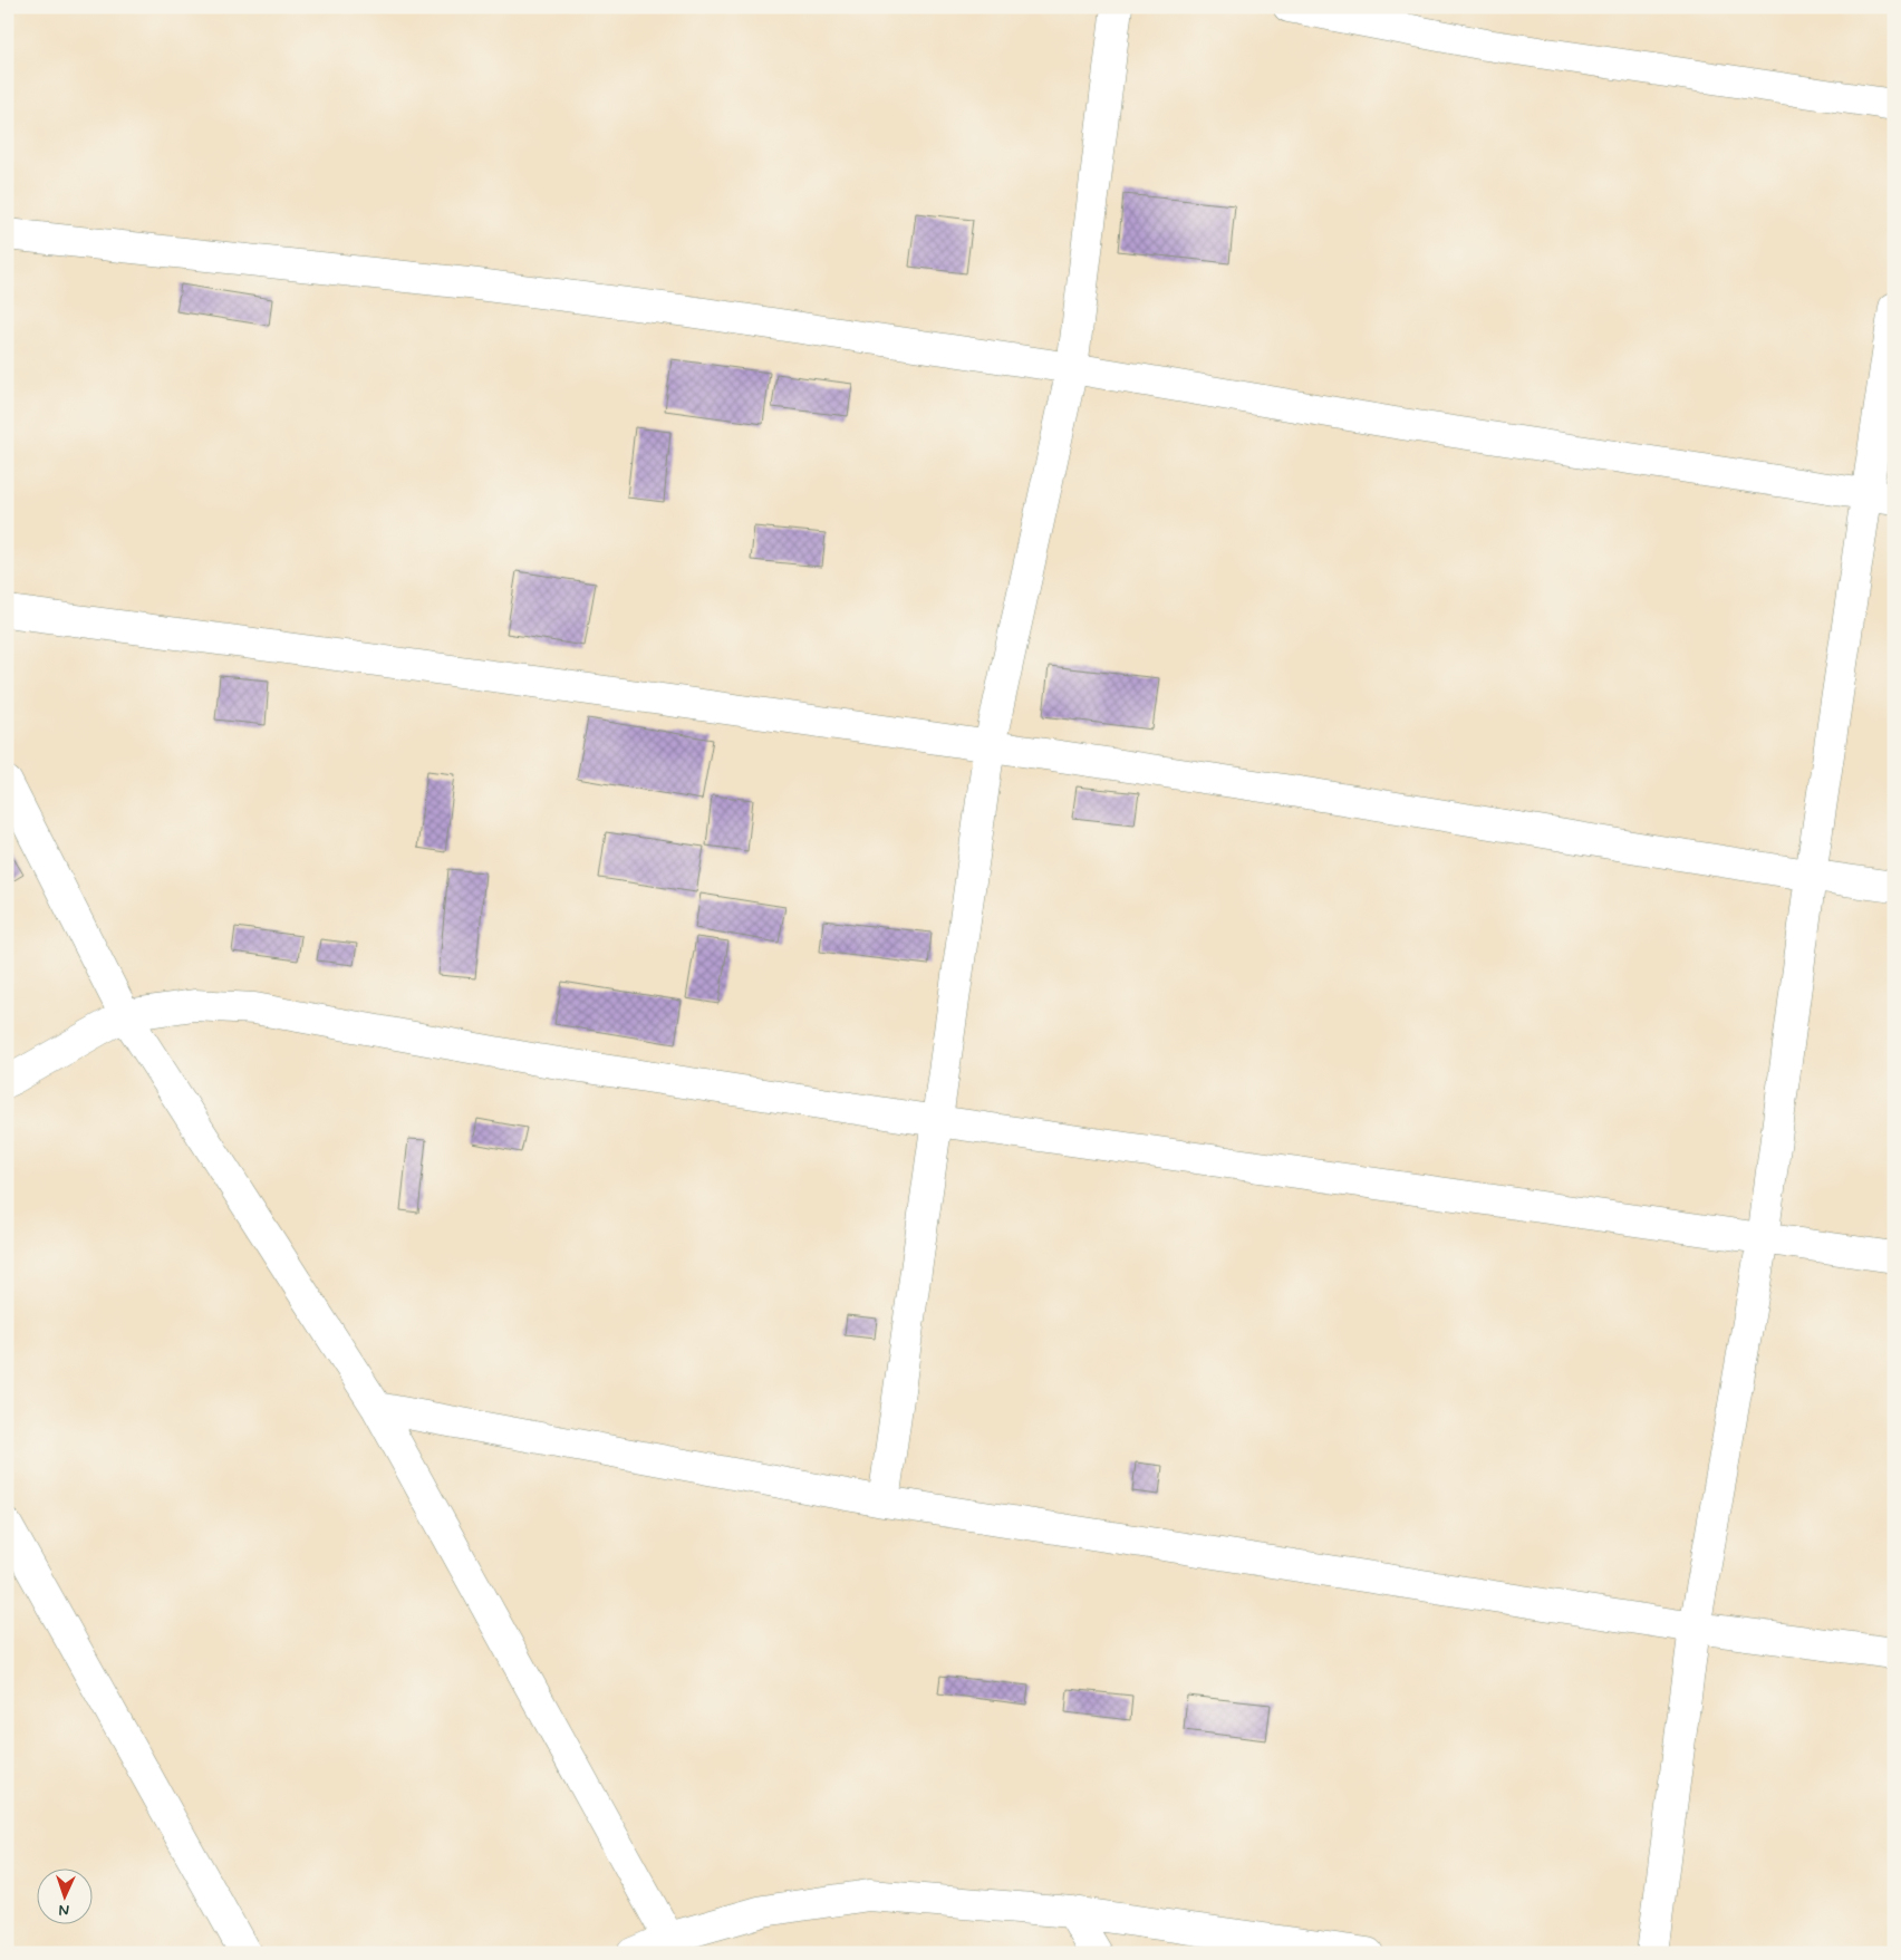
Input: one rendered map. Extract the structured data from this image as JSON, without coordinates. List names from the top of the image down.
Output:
{
  "north": "bottom"
}
